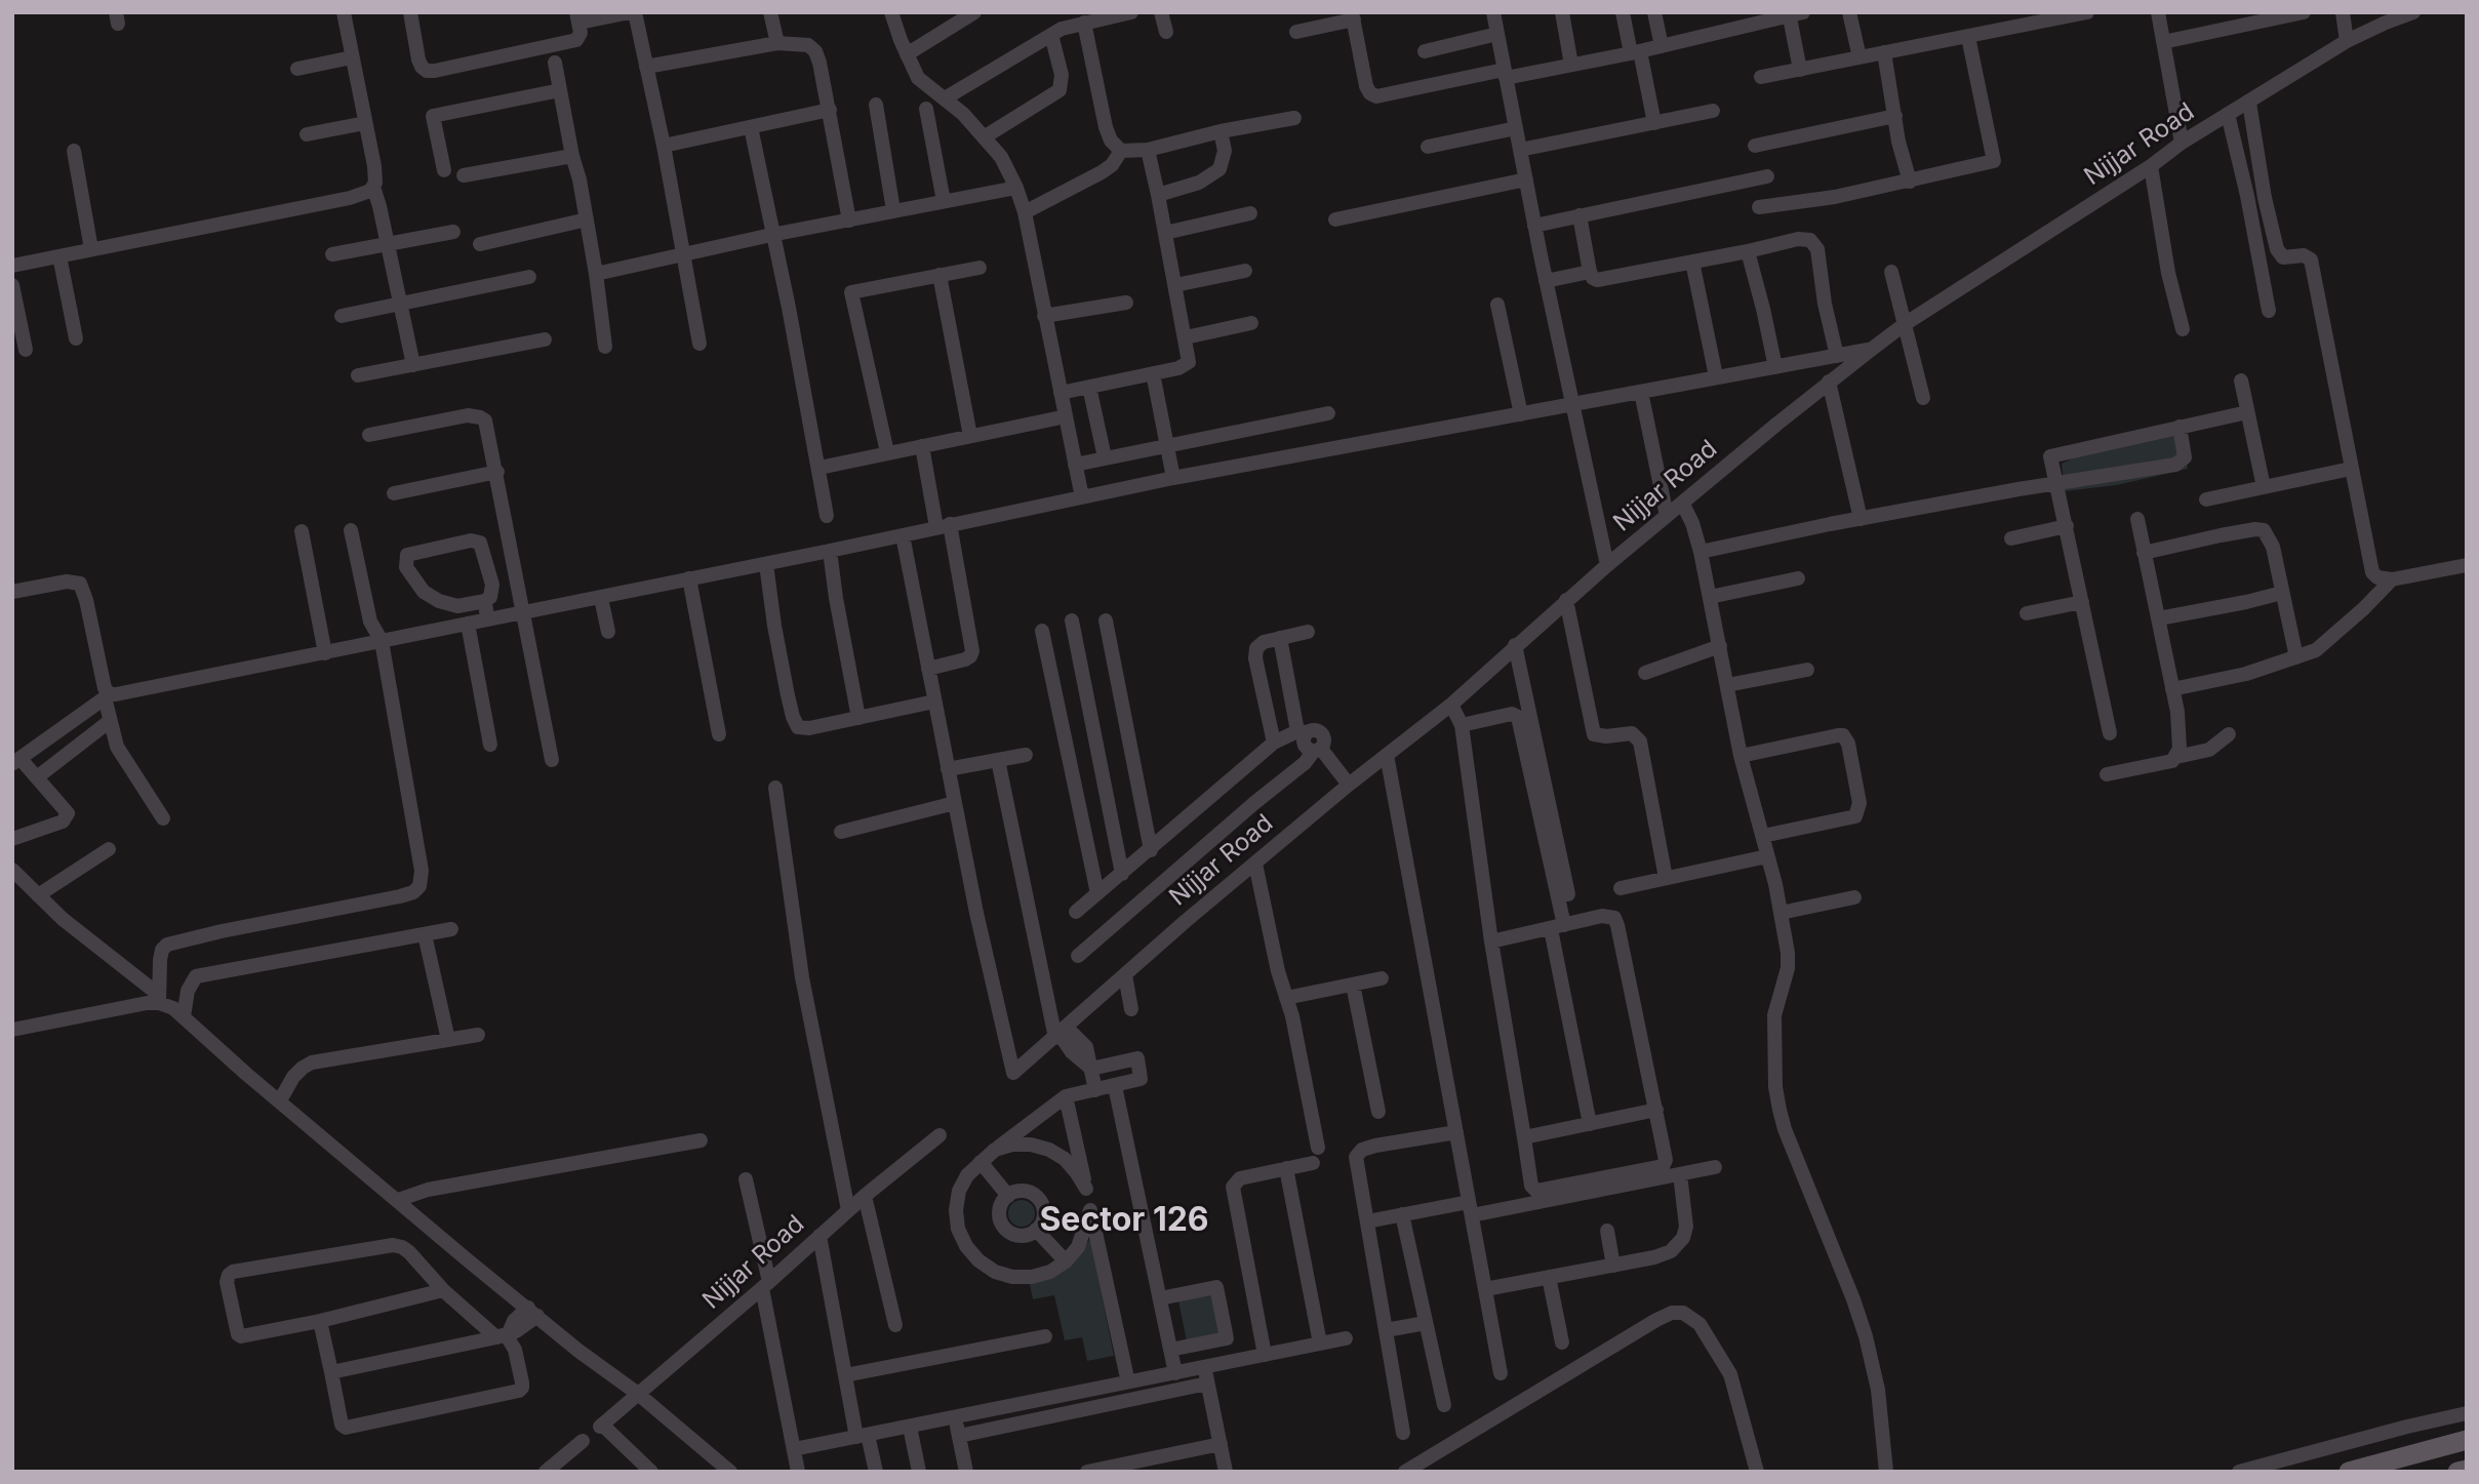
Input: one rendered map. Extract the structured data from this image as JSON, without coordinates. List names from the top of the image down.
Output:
{
  "streets": {
    "street": ["Nijjar Road"]
  },
  "districts": ["Sector 126"]
}
